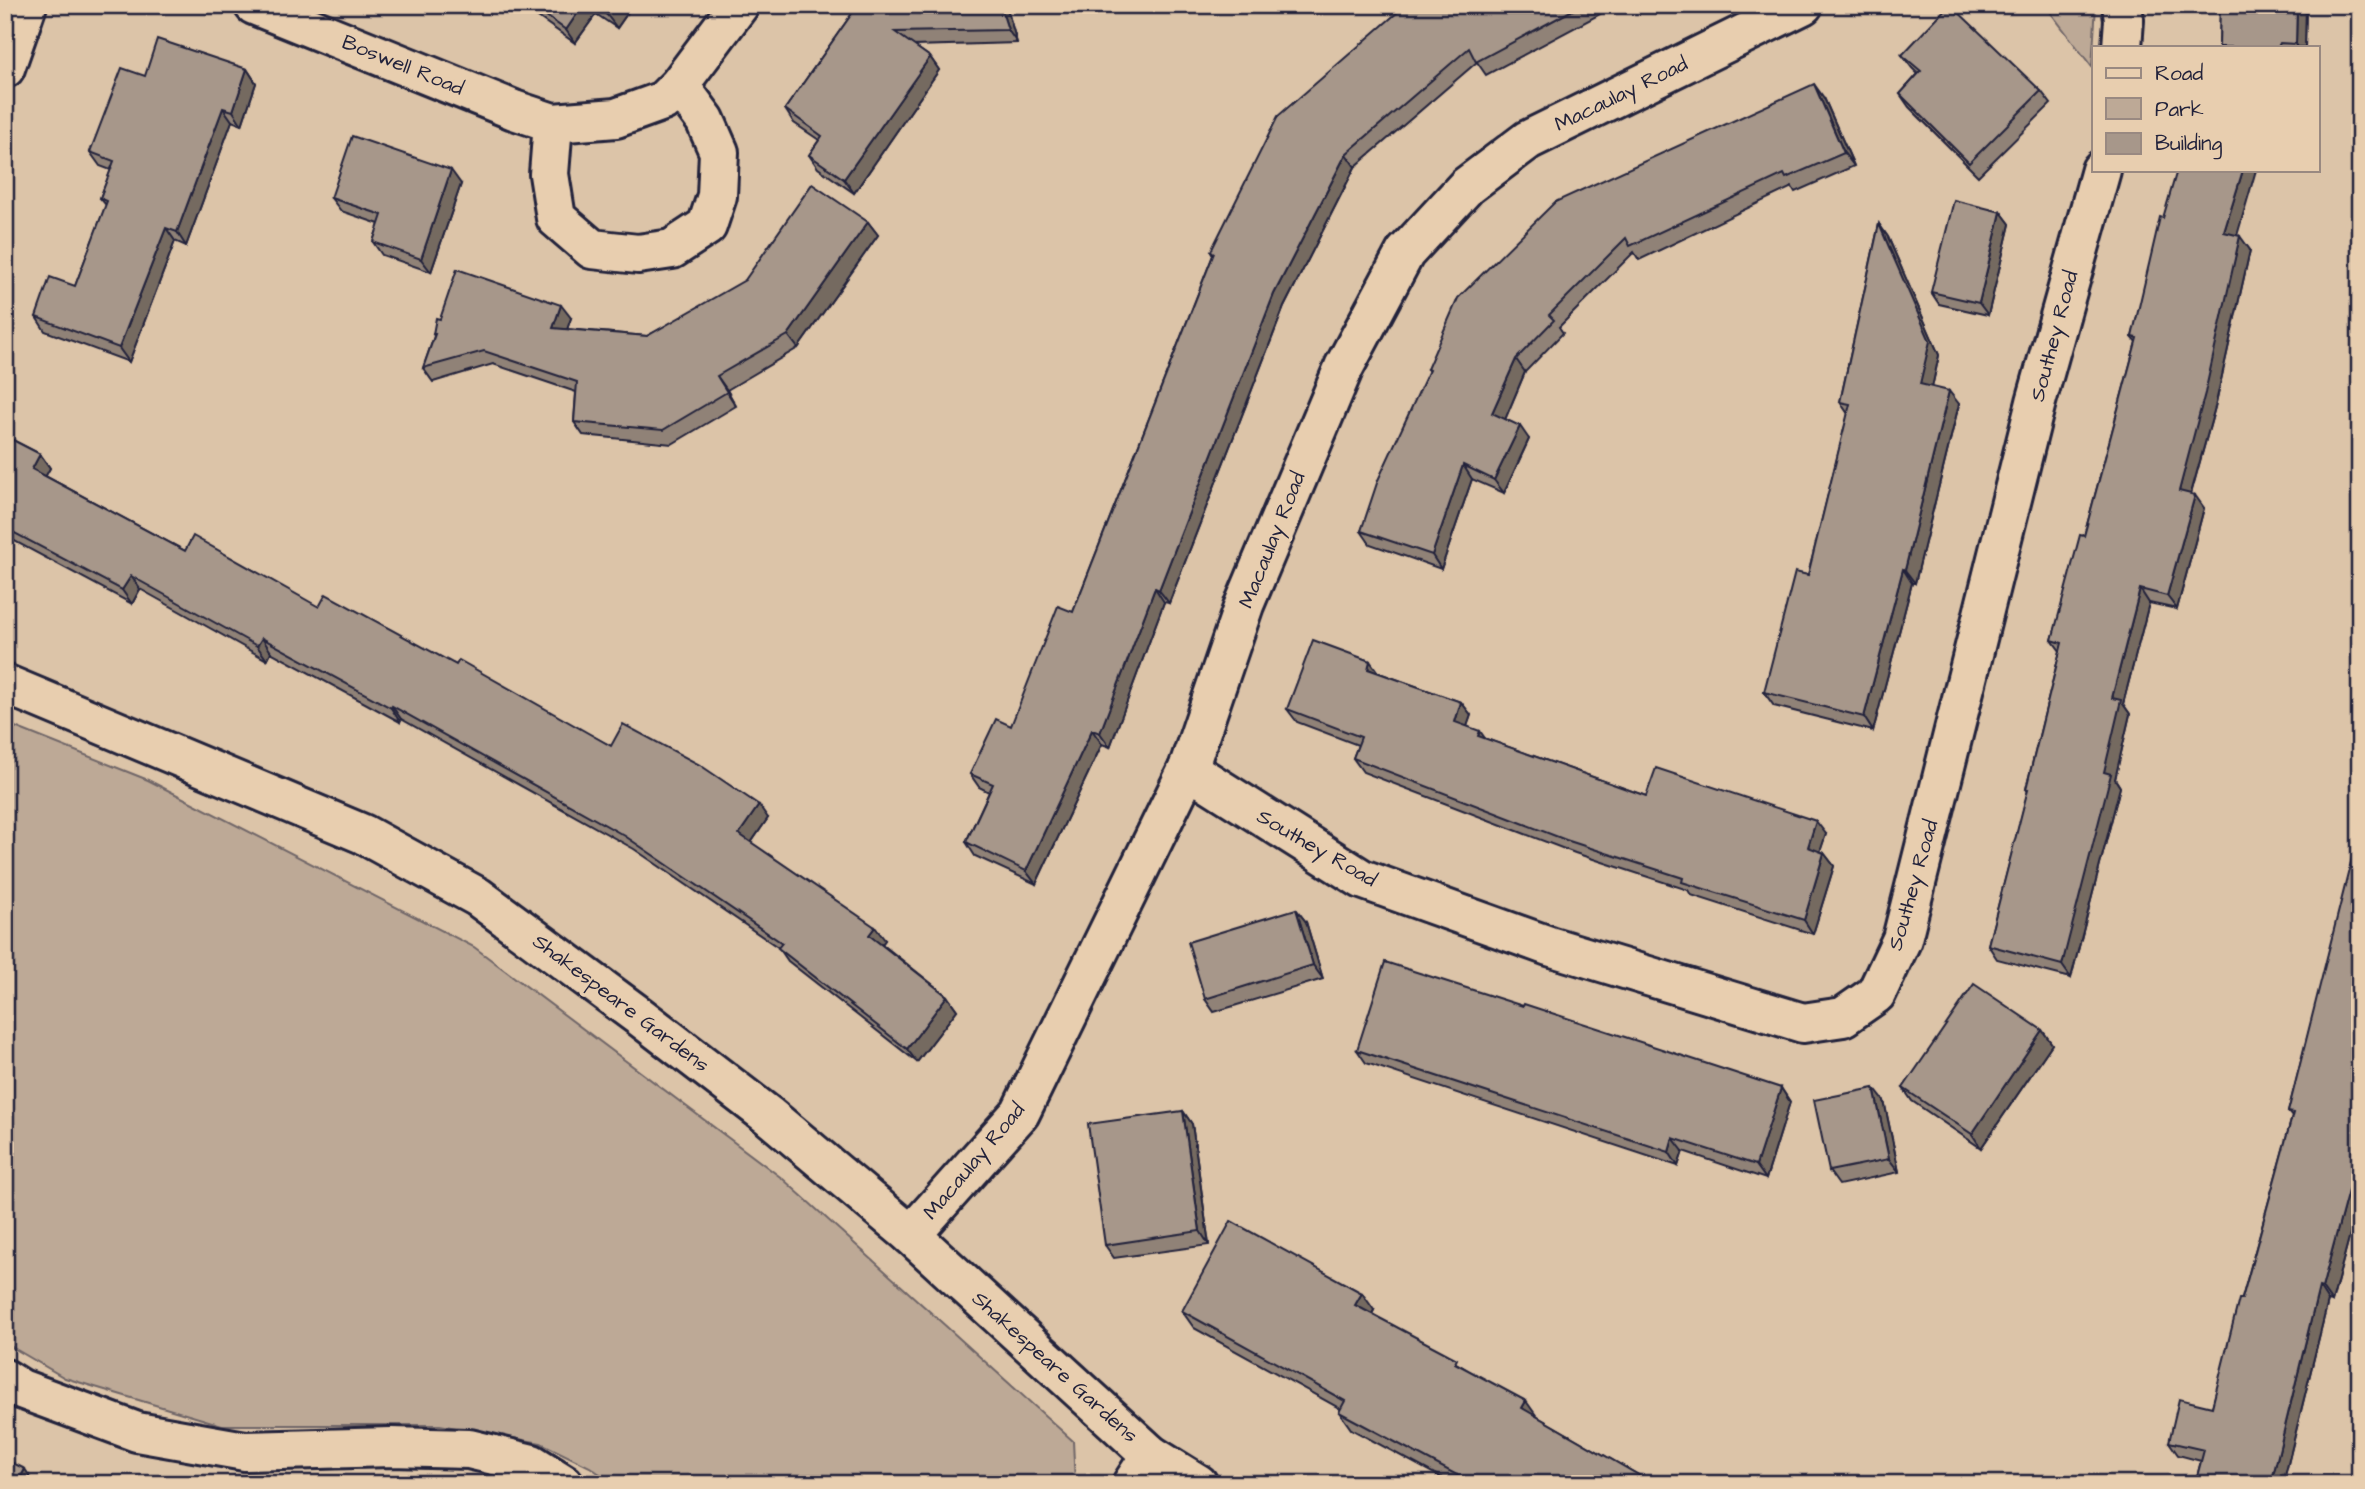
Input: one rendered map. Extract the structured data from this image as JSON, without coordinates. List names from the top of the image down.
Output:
{
  "streets": {
    "street": [
      "Boswell Road",
      "Macaulay Road",
      "Southey Road",
      "Shakespeare Gardens"
    ]
  },
  "crossings": [
    ["Macaulay Road", "Southey Road"],
    ["Macaulay Road", "Shakespeare Gardens"]
  ],
  "legend": ["Road", "Park", "Building"]
}
